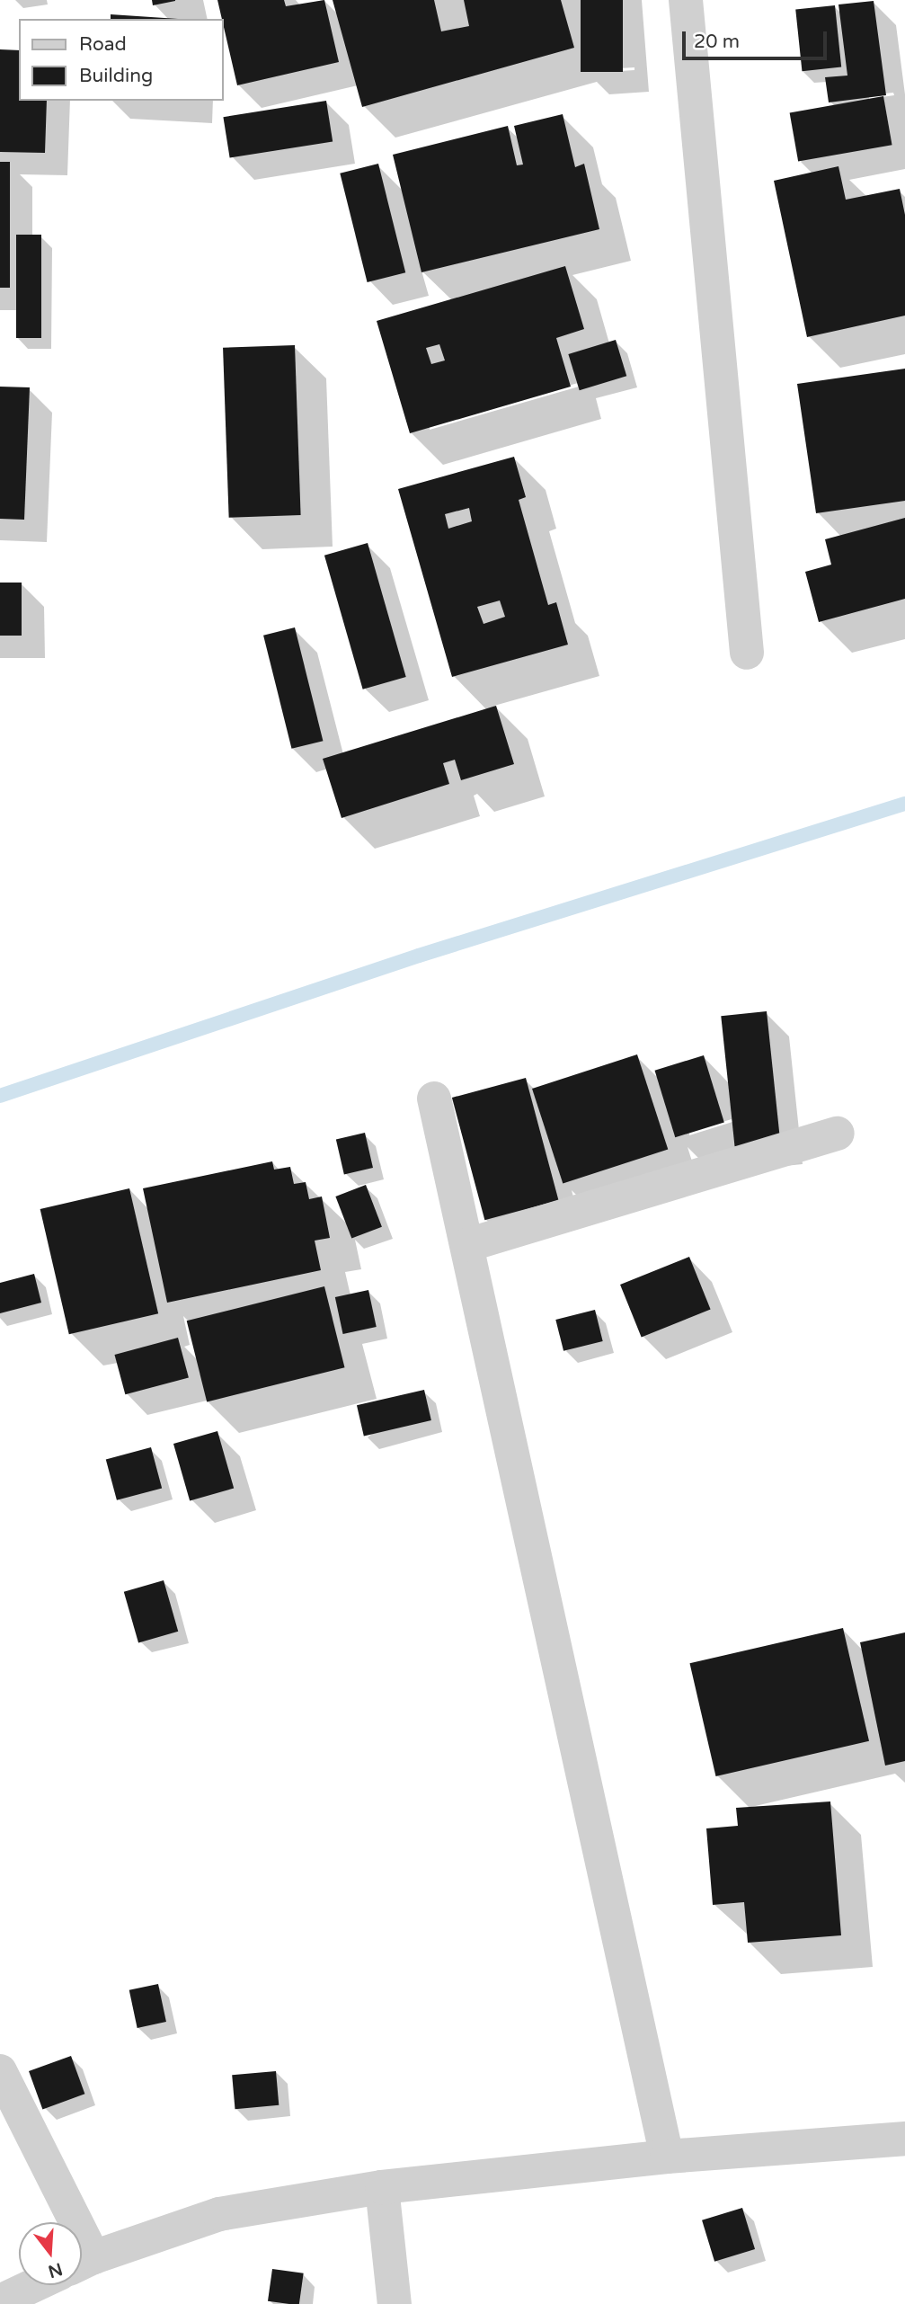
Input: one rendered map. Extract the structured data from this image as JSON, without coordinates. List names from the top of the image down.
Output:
{
  "legend": ["Road", "Building"],
  "scale_bar": "20 m",
  "north": "bottom"
}
